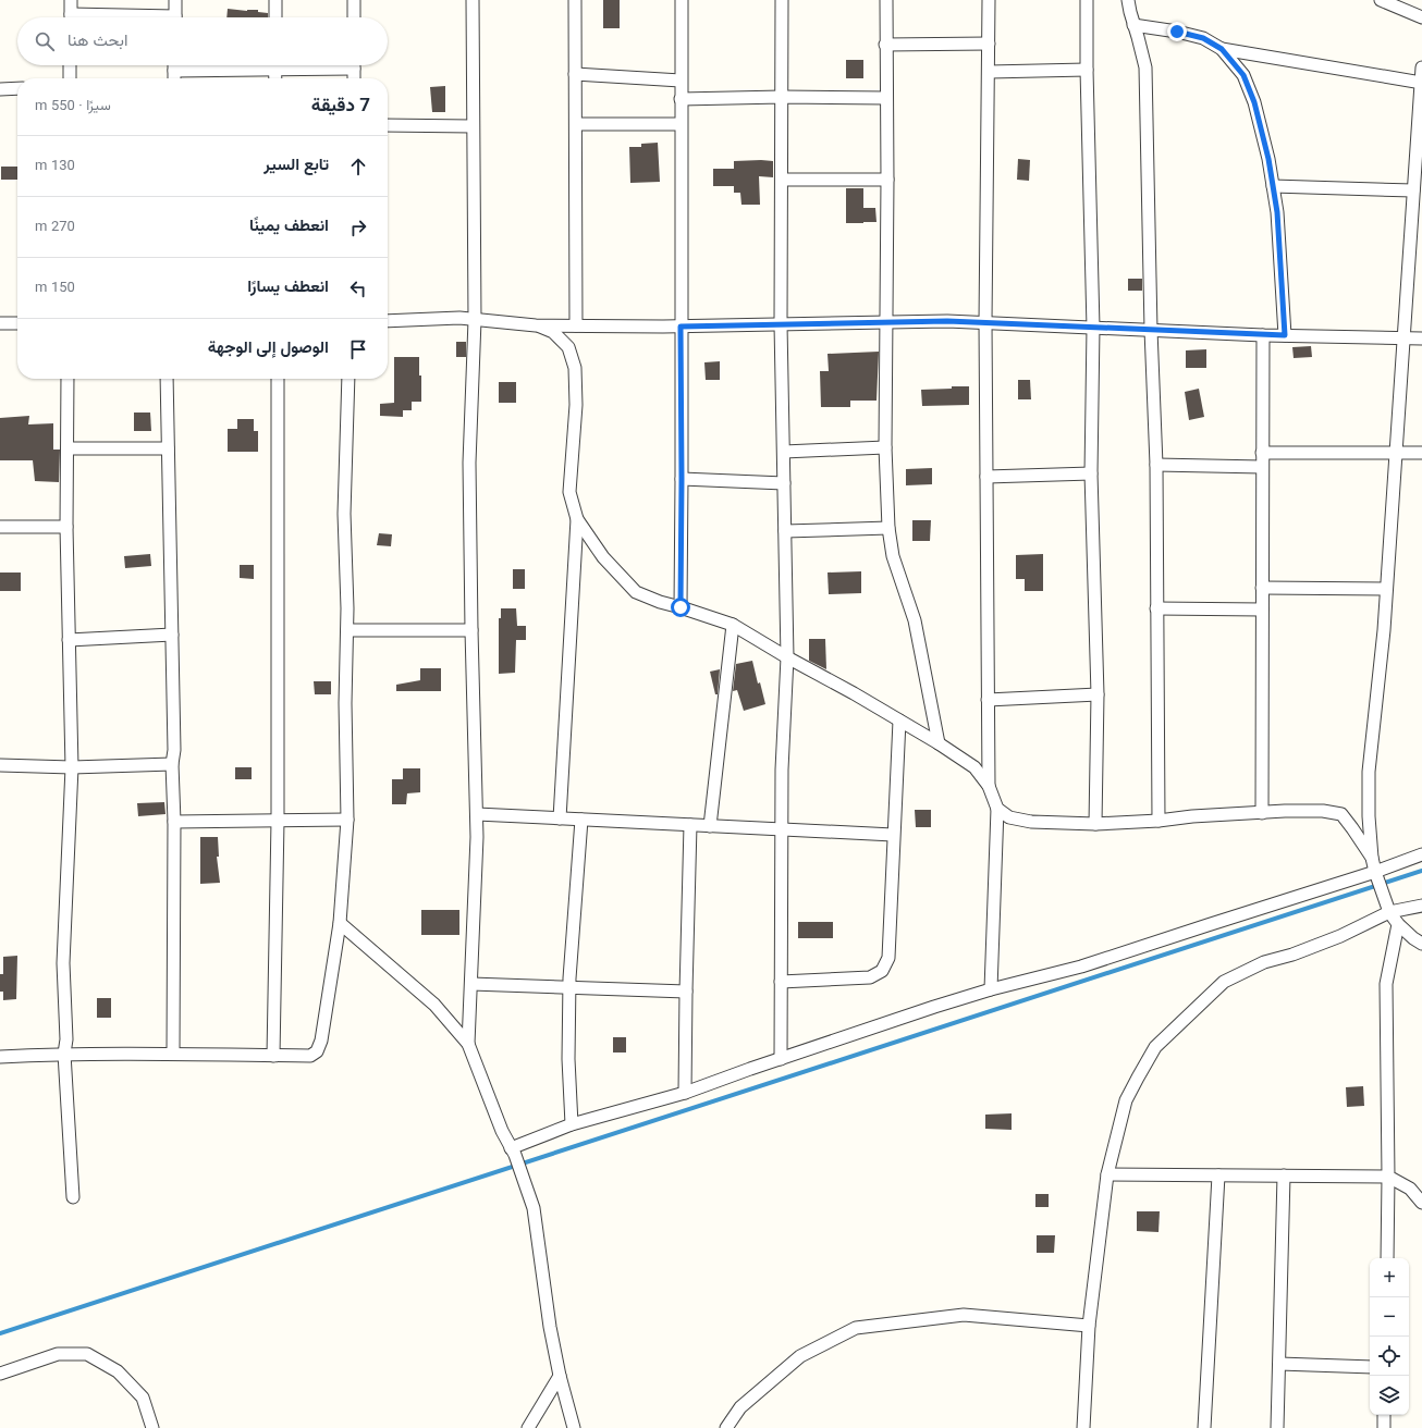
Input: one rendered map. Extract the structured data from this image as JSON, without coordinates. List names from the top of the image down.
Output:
{
  "page": {
    "search": "ابحث هنا",
    "heading": ["7 دقيقة", "سيرًا · 550 m"],
    "list": [
      ["تابع السير", "130 m"],
      ["انعطف يمينًا", "270 m"],
      ["انعطف يسارًا", "150 m"],
      "الوصول إلى الوجهة"
    ],
    "map_buttons": ["+", "−"]
  }
}
